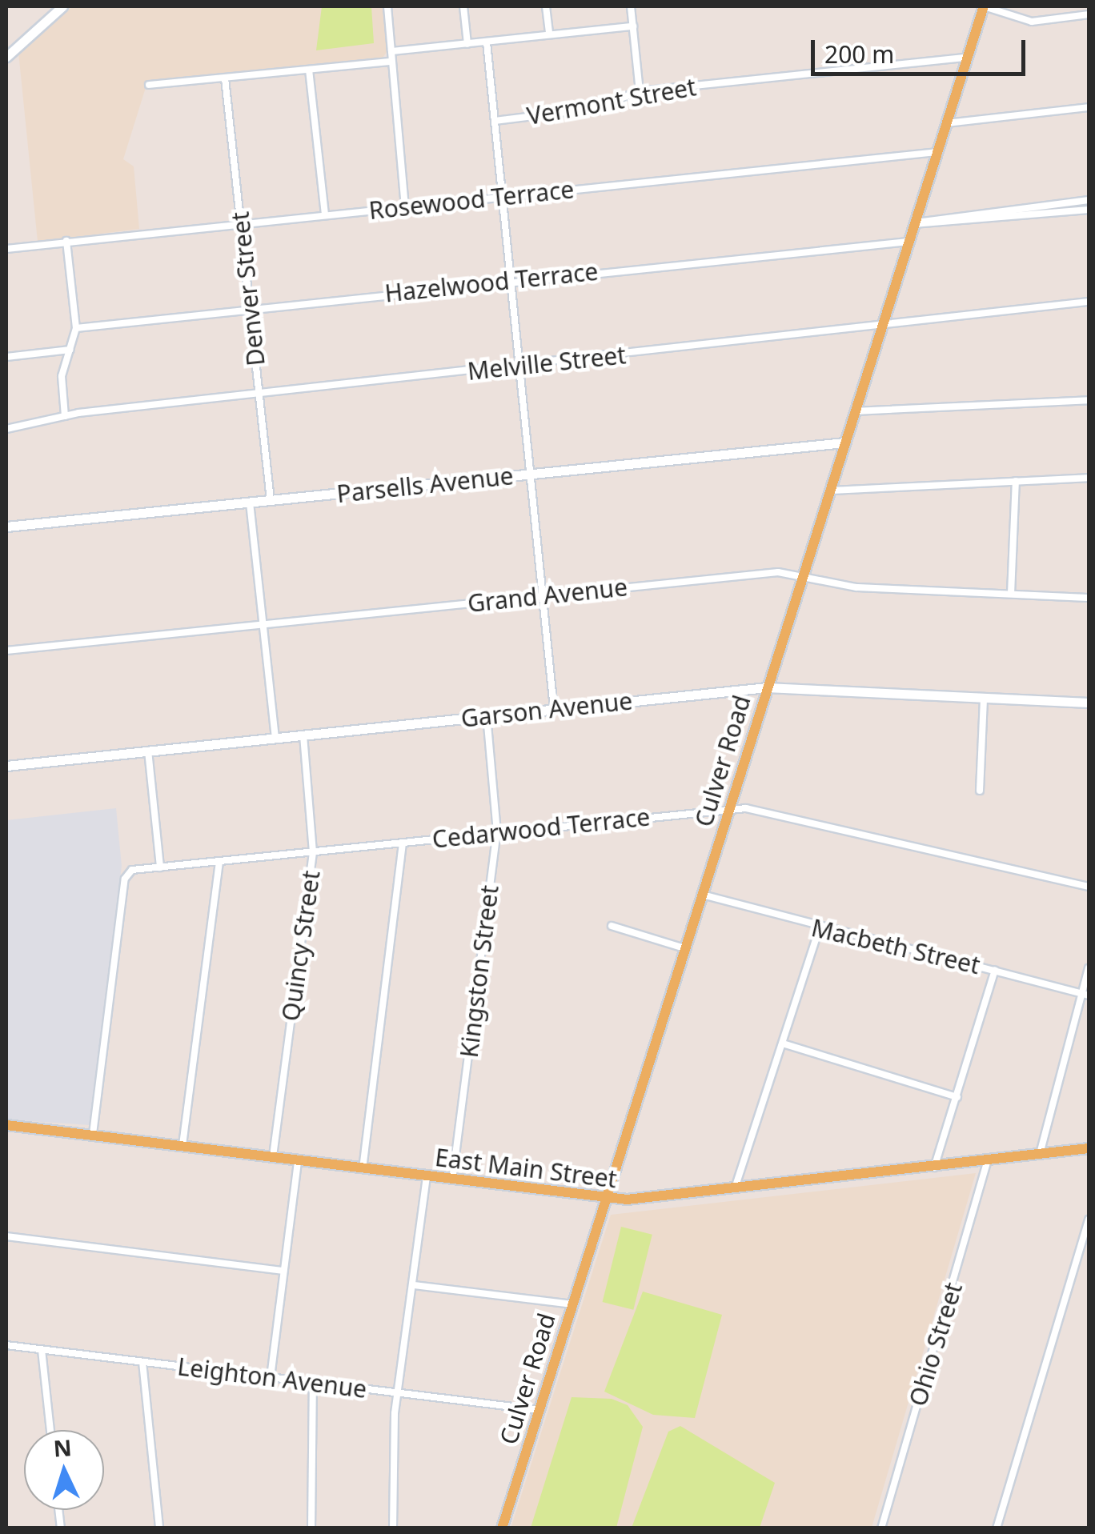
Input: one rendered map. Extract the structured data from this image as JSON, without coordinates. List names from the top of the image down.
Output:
{
  "streets": {
    "main road": ["Culver Road", "East Main Street"],
    "street": [
      "Vermont Street",
      "Rosewood Terrace",
      "Hazelwood Terrace",
      "Denver Street",
      "Melville Street",
      "Parsells Avenue",
      "Grand Avenue",
      "Garson Avenue",
      "Cedarwood Terrace",
      "Quincy Street",
      "Macbeth Street",
      "Kingston Street",
      "Ohio Street",
      "Leighton Avenue"
    ]
  },
  "crossings": [
    ["Vermont Street", "Culver Road"],
    ["Rosewood Terrace", "Denver Street"],
    ["Rosewood Terrace", "Culver Road"],
    ["Hazelwood Terrace", "Denver Street"],
    ["Hazelwood Terrace", "Culver Road"],
    ["Denver Street", "Melville Street"],
    ["Denver Street", "Parsells Avenue"],
    ["Melville Street", "Culver Road"],
    ["Parsells Avenue", "Culver Road"],
    ["Grand Avenue", "Culver Road"],
    ["Garson Avenue", "Culver Road"],
    ["Garson Avenue", "Quincy Street"],
    ["Garson Avenue", "Kingston Street"],
    ["Culver Road", "Cedarwood Terrace"],
    ["Culver Road", "Macbeth Street"],
    ["Culver Road", "East Main Street"],
    ["Culver Road", "Leighton Avenue"],
    ["Cedarwood Terrace", "Quincy Street"],
    ["Cedarwood Terrace", "Kingston Street"],
    ["Cedarwood Terrace", "East Main Street"],
    ["Quincy Street", "East Main Street"],
    ["Kingston Street", "East Main Street"],
    ["East Main Street", "Ohio Street"]
  ],
  "scale_bar": "200 m",
  "north": "top"
}
